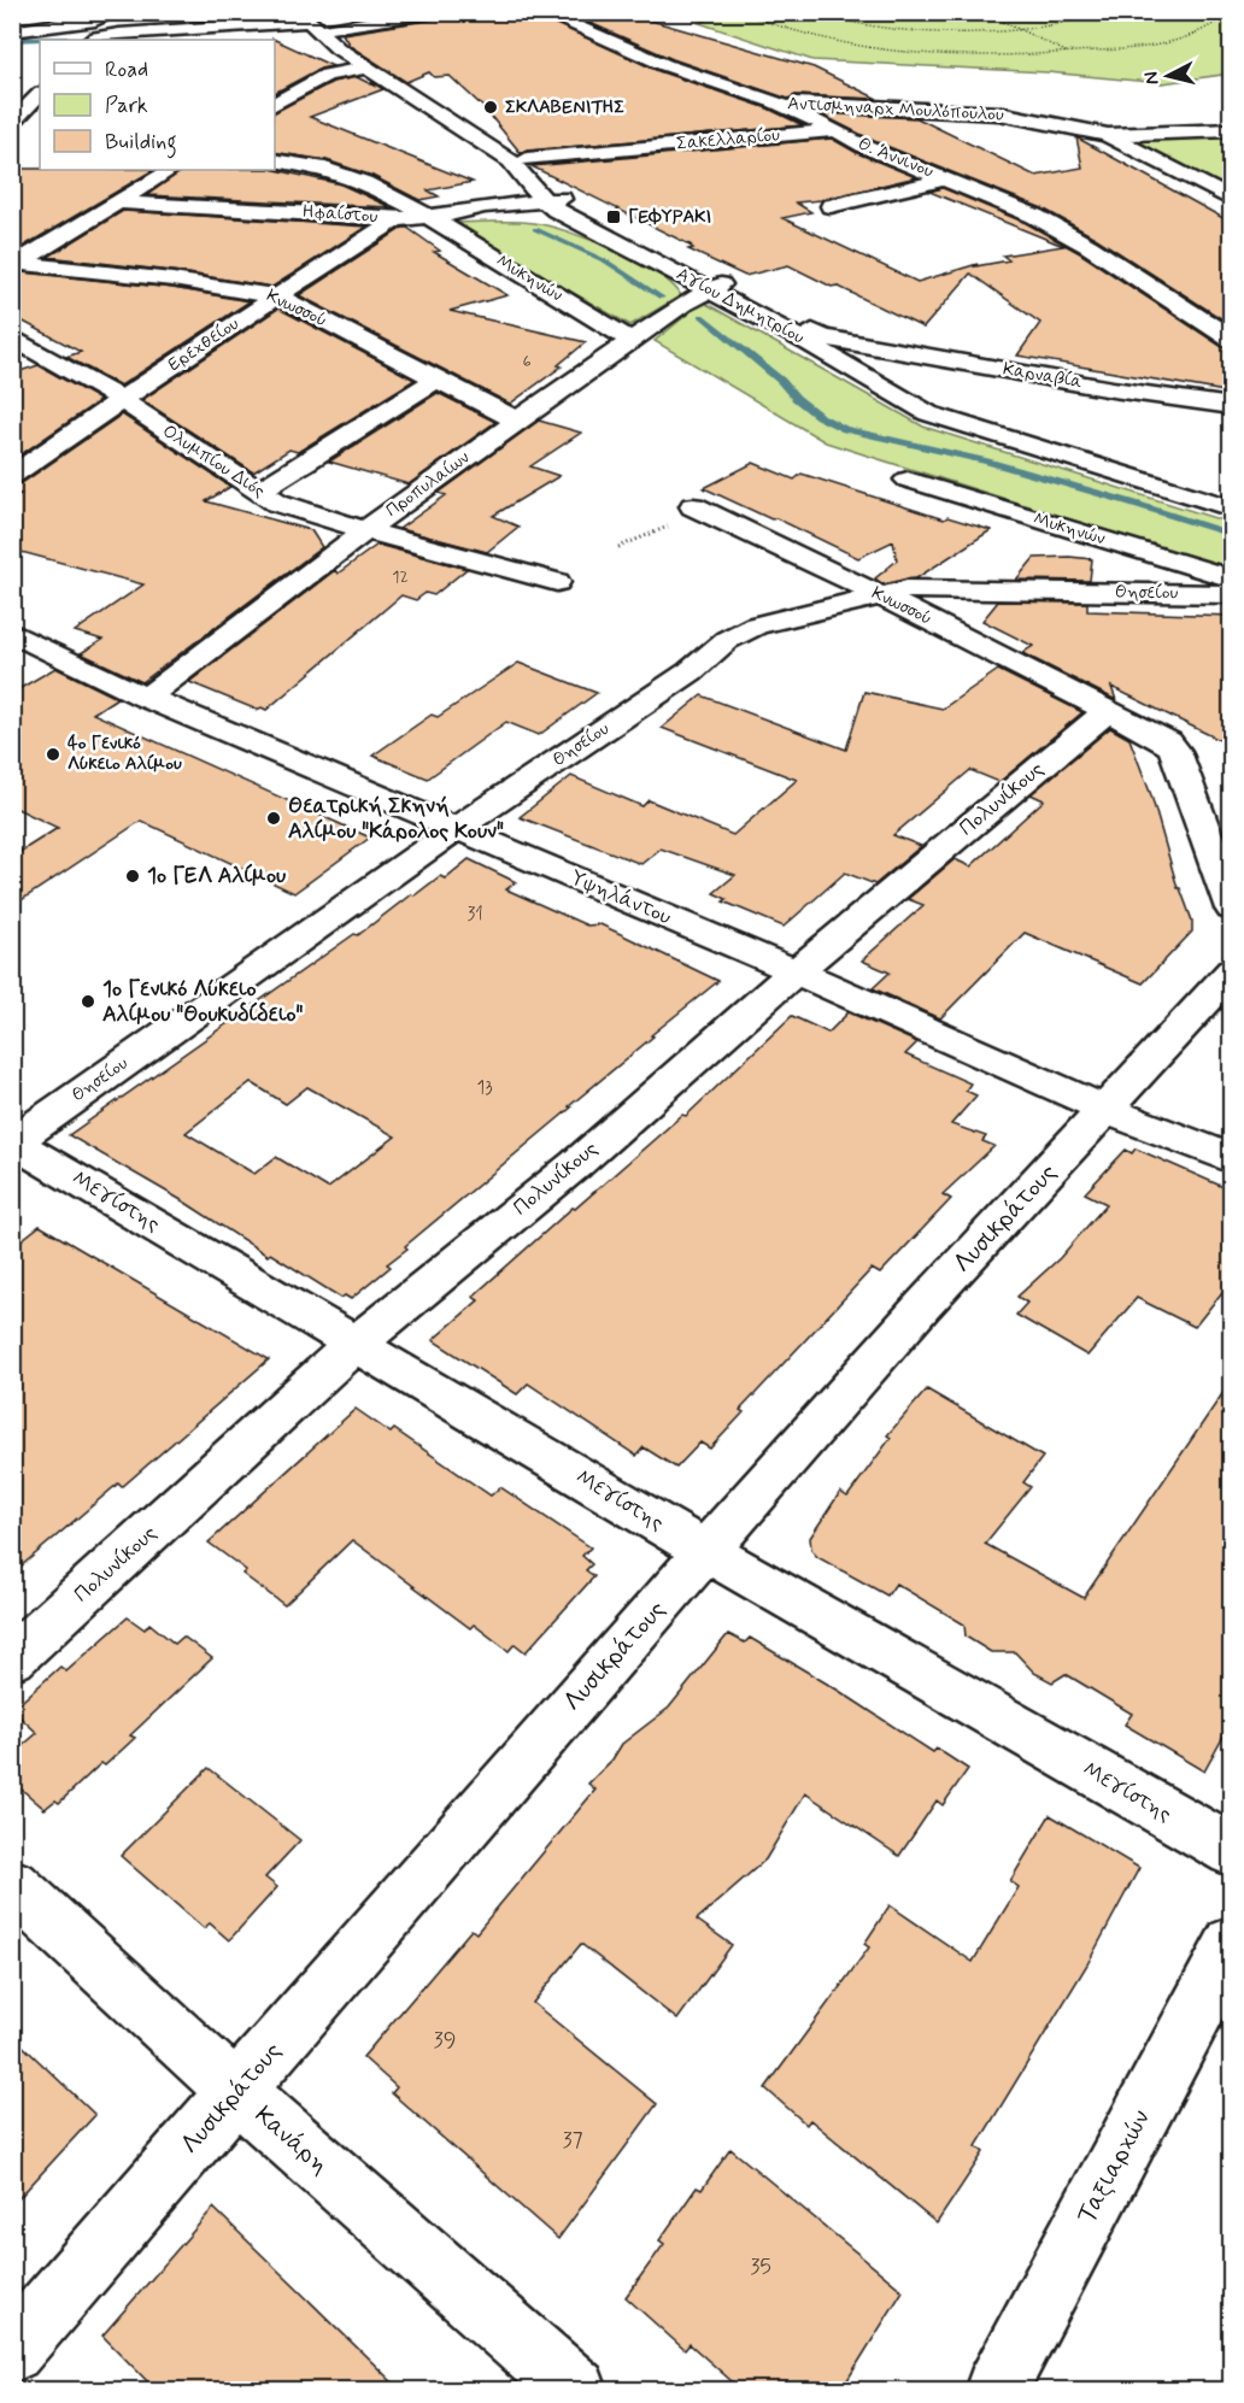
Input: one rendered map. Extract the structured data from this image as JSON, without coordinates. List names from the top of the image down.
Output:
{
  "streets": {
    "street": [
      "Αντισμηναρχ Μουλόπουλου",
      "Σακελλαρίου",
      "Θ. Άννινου",
      "Ηφαίστου",
      "Μυκηνών",
      "Αγίου Δημητρίου",
      "Κνωσσού",
      "Ερεχθείου",
      "Καρναβία",
      "Ολυμπίου Διός",
      "Προπυλαίων",
      "Θησείου",
      "Πολυνίκους",
      "Υψηλάντου",
      "Μεγίστης",
      "Λυσικράτους",
      "Κανάρη",
      "Ταξιαρχών"
    ]
  },
  "crossings": [
    ["Αντισμηναρχ Μουλόπουλου", "Σακελλαρίου"],
    ["Αντισμηναρχ Μουλόπουλου", "Θ. Άννινου"],
    ["Σακελλαρίου", "Θ. Άννινου"],
    ["Σακελλαρίου", "Αγίου Δημητρίου"],
    ["Ηφαίστου", "Μυκηνών"],
    ["Ηφαίστου", "Αγίου Δημητρίου"],
    ["Ηφαίστου", "Ερεχθείου"],
    ["Μυκηνών", "Προπυλαίων"],
    ["Αγίου Δημητρίου", "Καρναβία"],
    ["Αγίου Δημητρίου", "Προπυλαίων"],
    ["Κνωσσού", "Ερεχθείου"],
    ["Κνωσσού", "Προπυλαίων"],
    ["Κνωσσού", "Θησείου"],
    ["Κνωσσού", "Πολυνίκους"],
    ["Ερεχθείου", "Ολυμπίου Διός"],
    ["Ολυμπίου Διός", "Προπυλαίων"],
    ["Προπυλαίων", "Υψηλάντου"],
    ["Θησείου", "Υψηλάντου"],
    ["Θησείου", "Μεγίστης"],
    ["Πολυνίκους", "Υψηλάντου"],
    ["Πολυνίκους", "Μεγίστης"],
    ["Υψηλάντου", "Λυσικράτους"],
    ["Μεγίστης", "Λυσικράτους"],
    ["Λυσικράτους", "Κανάρη"]
  ],
  "places": {
    "other": [
      "ΣΚΛΑΒΕΝΙΤΗΣ",
      "4ο Γενικό Λύκειο Αλίμου",
      "Θεατρική Σκηνή Αλίμου \"Κάρολος Κουν\"",
      "1ο ΓΕΛ Αλίμου",
      "1ο Γενικό Λύκειο Αλίμου \"Θουκυδίδειο\""
    ],
    "transit": ["ΓΕΦΥΡΑΚΙ"]
  },
  "house_numbers": [
    "6",
    "12",
    "31",
    "13",
    "39",
    "37",
    "35"
  ],
  "legend": ["Road", "Park", "Building"],
  "north": "left"
}
